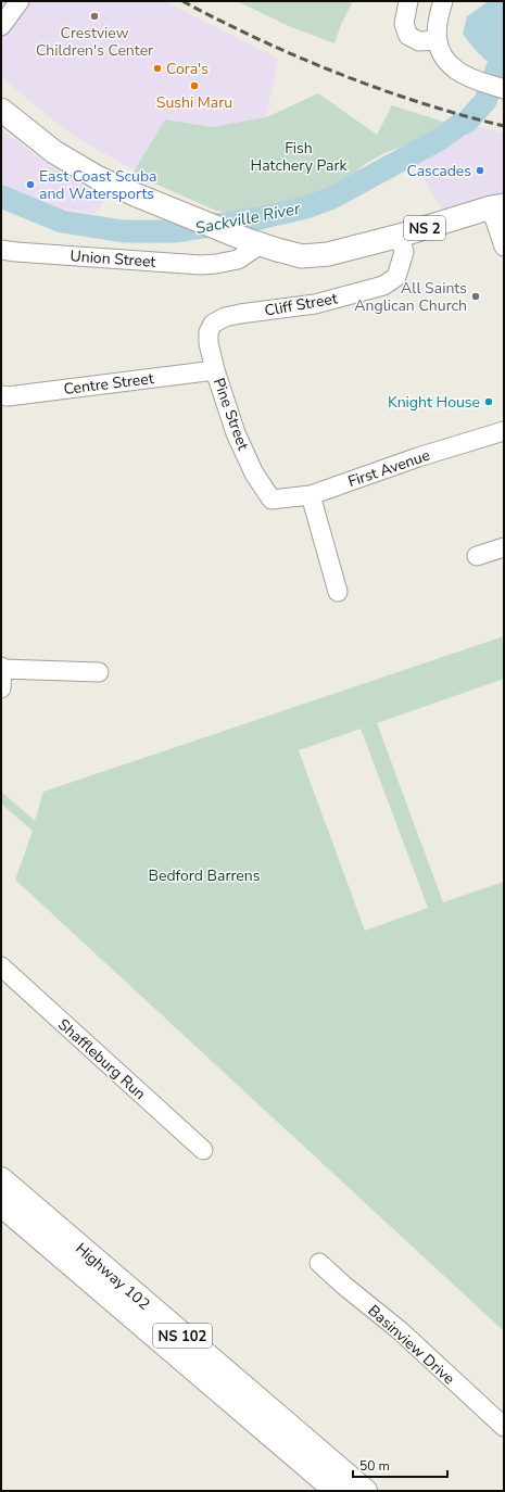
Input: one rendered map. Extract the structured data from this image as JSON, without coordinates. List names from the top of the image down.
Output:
{
  "streets": {
    "highway": ["Highway 102", "NS 102"],
    "main road": ["NS 2"],
    "street": [
      "Union Street",
      "Cliff Street",
      "Centre Street",
      "Pine Street",
      "First Avenue",
      "Shaffleburg Run",
      "Basinview Drive"
    ]
  },
  "crossings": [
    ["NS 2", "Union Street"],
    ["NS 2", "Cliff Street"],
    ["Cliff Street", "Pine Street"],
    ["Centre Street", "Pine Street"],
    ["Pine Street", "First Avenue"]
  ],
  "water": ["Sackville River"],
  "parks": ["Fish Hatchery Park", "Bedford Barrens"],
  "places": [
    "Crestview Children's Center",
    "Cora's",
    "Sushi Maru",
    "Cascades",
    "East Coast Scuba and Watersports",
    "All Saints Anglican Church",
    "Knight House"
  ],
  "scale_bar": "50 m"
}
